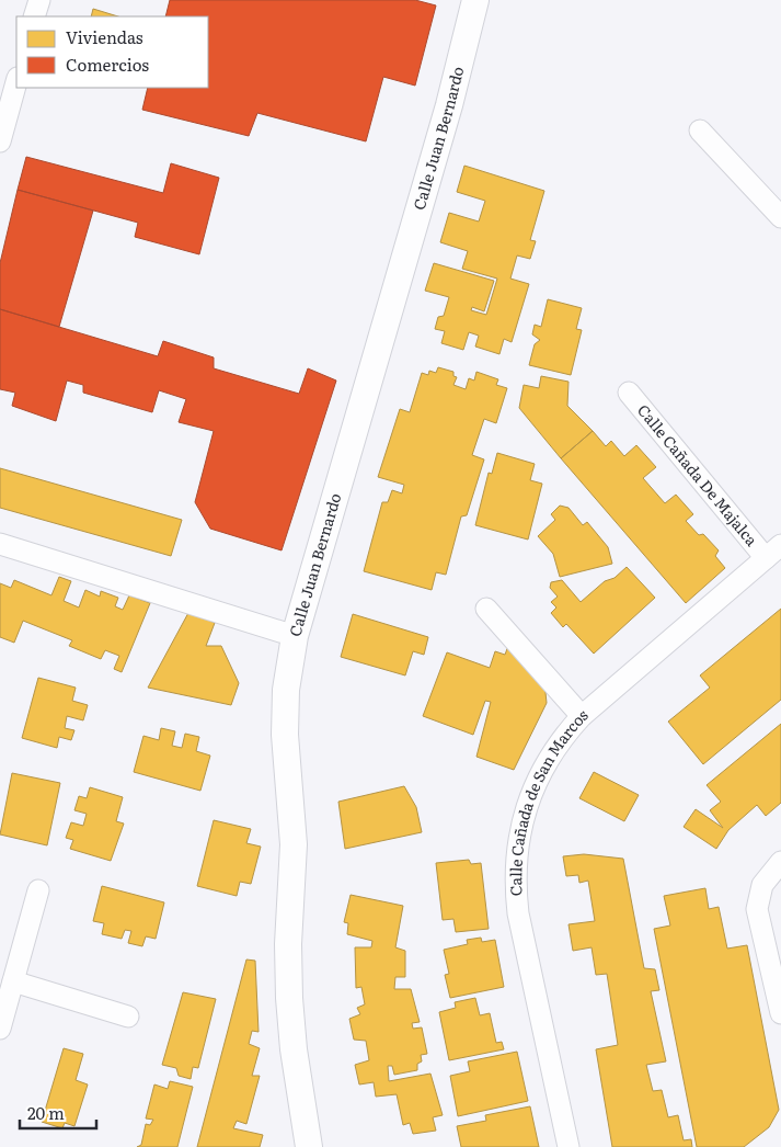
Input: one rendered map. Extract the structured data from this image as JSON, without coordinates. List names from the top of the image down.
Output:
{
  "streets": {
    "street": ["Calle Juan Bernardo", "Calle Cañada De Majalca", "Calle Cañada de San Marcos"]
  },
  "crossings": [
    ["Calle Cañada De Majalca", "Calle Cañada de San Marcos"]
  ],
  "legend": ["Viviendas", "Comercios"],
  "scale_bar": "20 m"
}
